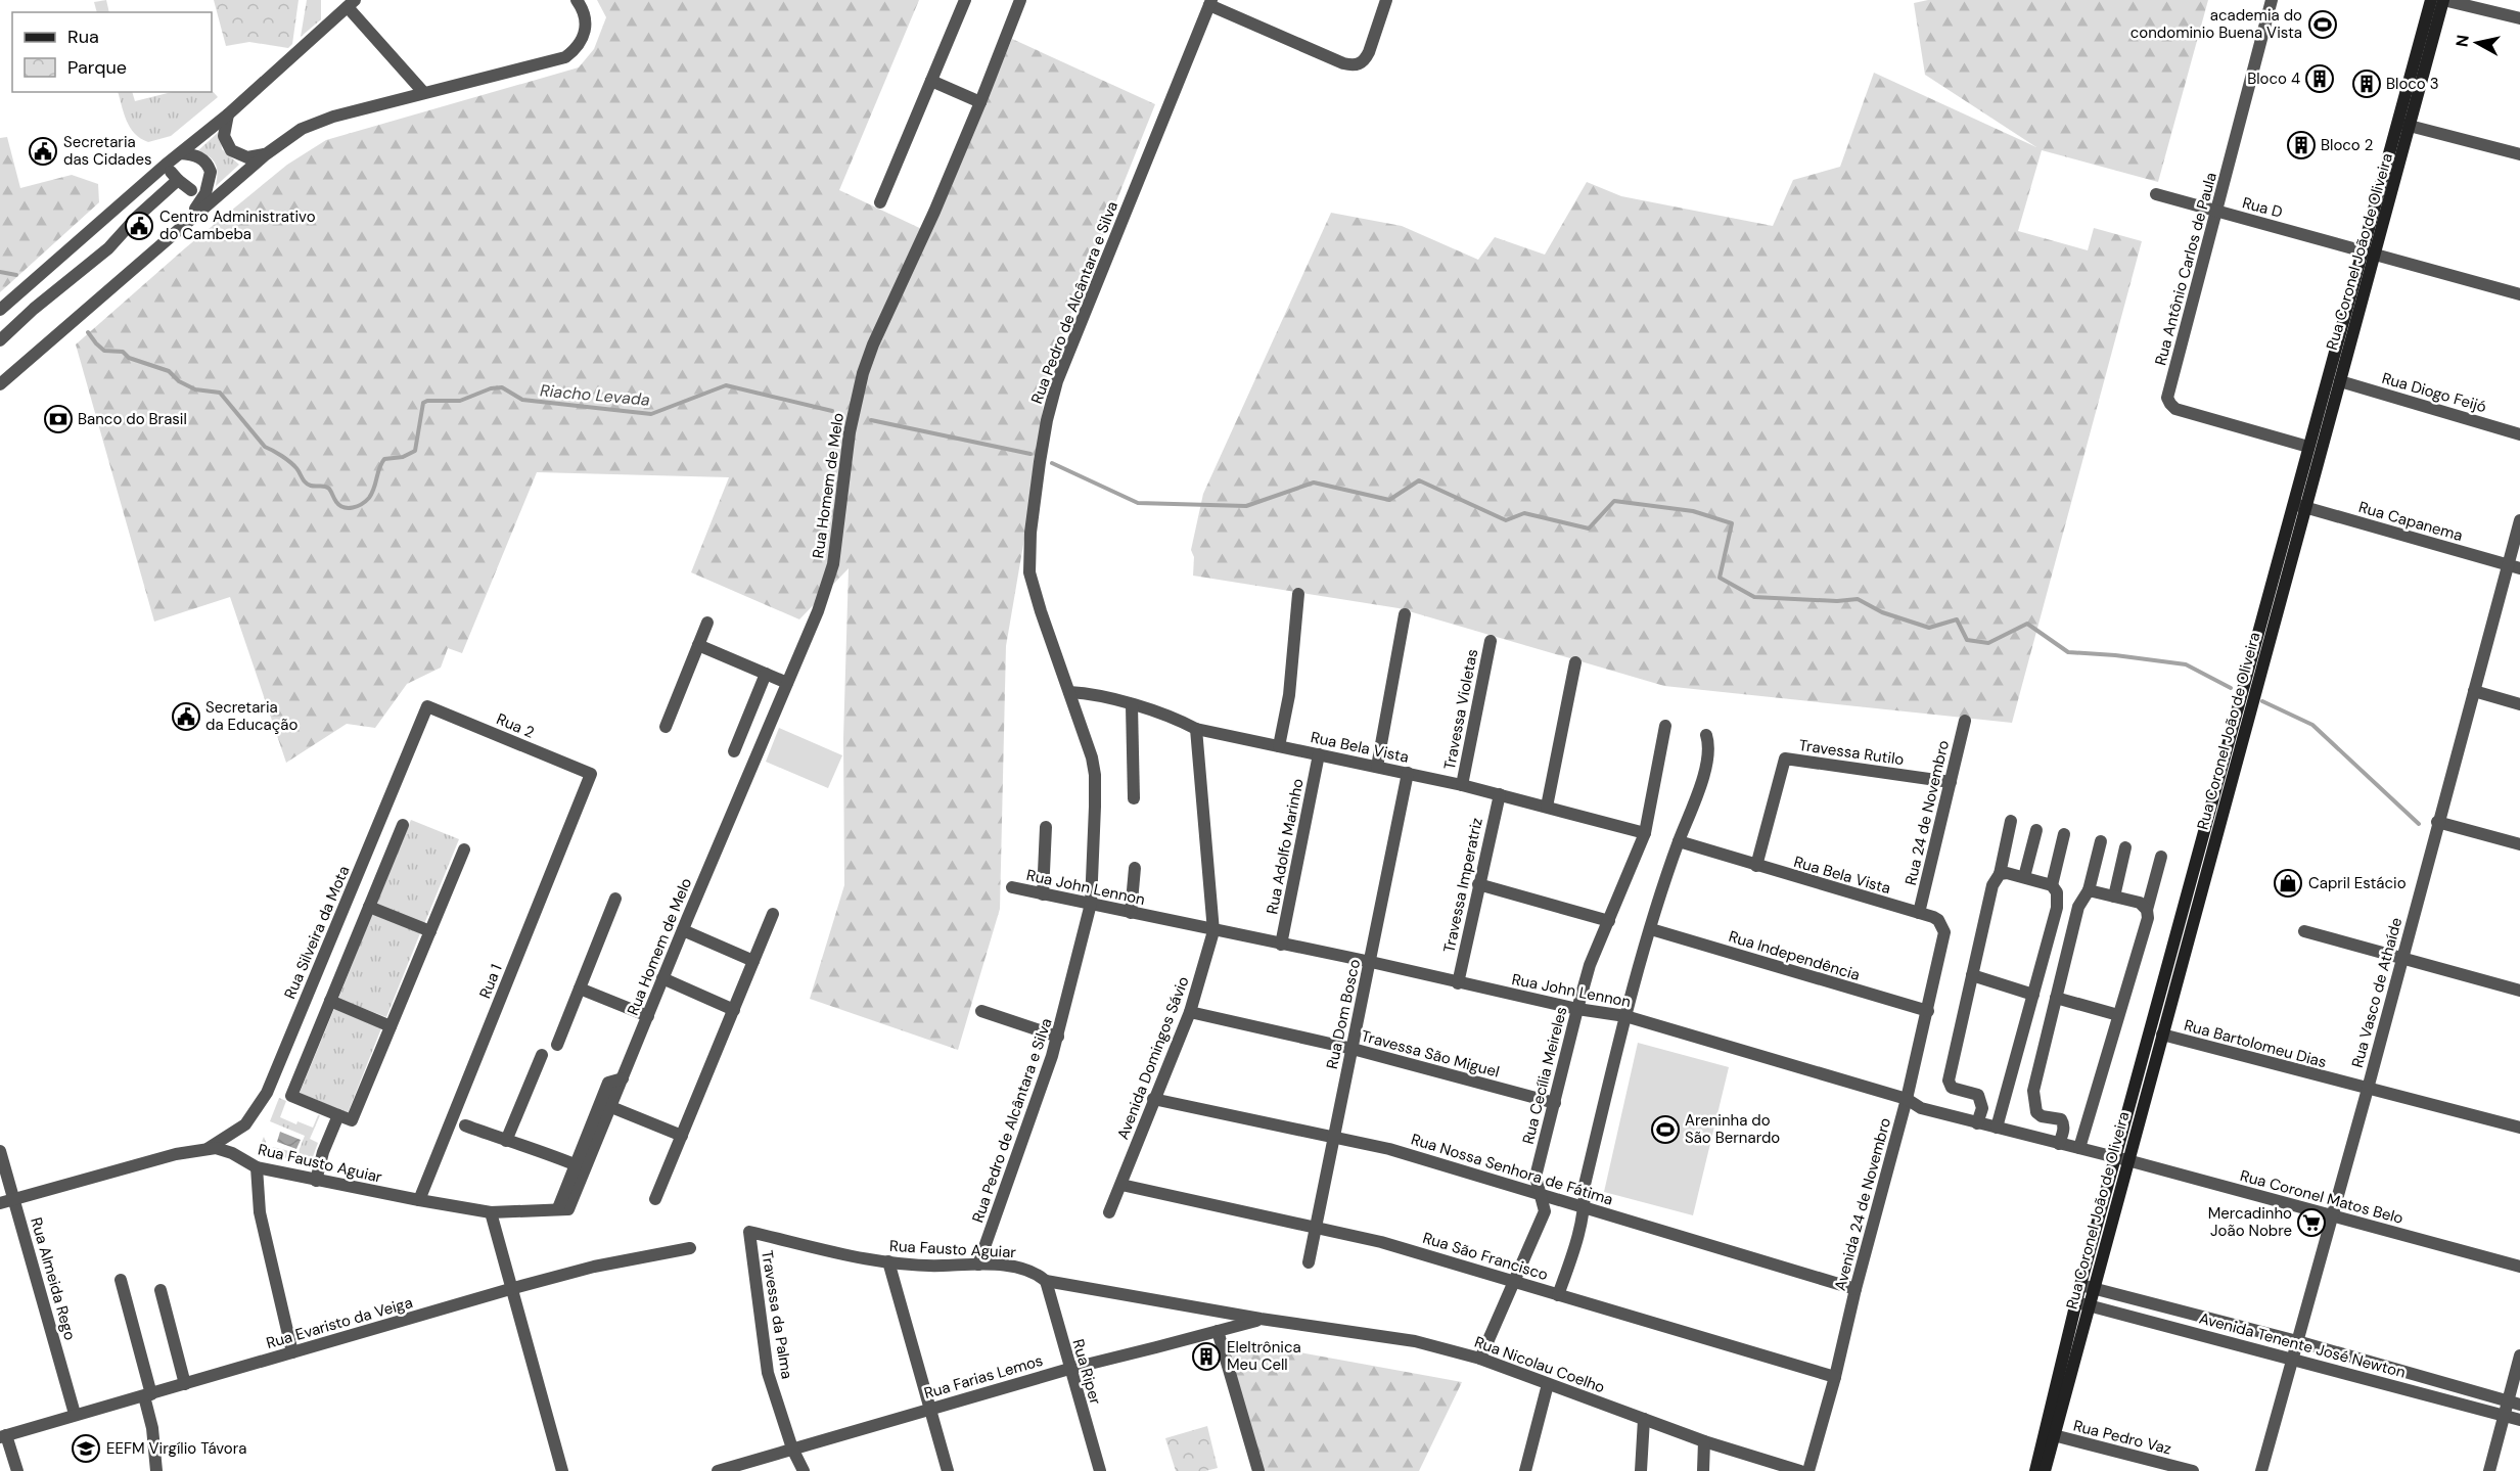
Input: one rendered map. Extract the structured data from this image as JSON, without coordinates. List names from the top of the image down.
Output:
{
  "streets": {
    "street": [
      "Rua D",
      "Rua Coronel João de Oliveira",
      "Rua Antônio Carlos de Paula",
      "Rua Pedro de Alcântara e Silva",
      "Rua Diogo Feijó",
      "Rua Homem de Melo",
      "Rua Capanema",
      "Travessa Violetas",
      "Rua 2",
      "Rua Bela Vista",
      "Travessa Rutilo",
      "Rua 24 de Novembro",
      "Rua Adolfo Marinho",
      "Travessa Imperatriz",
      "Rua John Lennon",
      "Rua Silveira da Mota",
      "Rua Independência",
      "Rua 1",
      "Rua Vasco de Athaíde",
      "Rua Dom Bosco",
      "Rua Bartolomeu Dias",
      "Travessa São Miguel",
      "Avenida Domingos Sávio",
      "Rua Cecília Meireles",
      "Rua Fausto Aguiar",
      "Rua Nossa Senhora de Fátima",
      "Rua Coronel Matos Belo",
      "Avenida 24 de Novembro",
      "Rua São Francisco",
      "Rua Almeida Rego",
      "Travessa da Palma",
      "Rua Evaristo da Veiga",
      "Avenida Tenente José Newton",
      "Rua Nicolau Coelho",
      "Rua Riper",
      "Rua Farias Lemos",
      "Rua Pedro Vaz"
    ]
  },
  "crossings": [
    ["Rua D", "Rua Coronel João de Oliveira"],
    ["Rua D", "Rua Antônio Carlos de Paula"],
    ["Rua Coronel João de Oliveira", "Rua Antônio Carlos de Paula"],
    ["Rua Coronel João de Oliveira", "Rua Diogo Feijó"],
    ["Rua Coronel João de Oliveira", "Rua Capanema"],
    ["Rua Coronel João de Oliveira", "Rua John Lennon"],
    ["Rua Coronel João de Oliveira", "Rua Bartolomeu Dias"],
    ["Rua Coronel João de Oliveira", "Rua Coronel Matos Belo"],
    ["Rua Coronel João de Oliveira", "Avenida Tenente José Newton"],
    ["Rua Coronel João de Oliveira", "Rua Pedro Vaz"],
    ["Rua Pedro de Alcântara e Silva", "Rua Bela Vista"],
    ["Rua Pedro de Alcântara e Silva", "Rua John Lennon"],
    ["Rua Pedro de Alcântara e Silva", "Rua Fausto Aguiar"],
    ["Rua Homem de Melo", "Rua Fausto Aguiar"],
    ["Rua Capanema", "Rua Vasco de Athaíde"],
    ["Travessa Violetas", "Rua Bela Vista"],
    ["Rua 2", "Rua Silveira da Mota"],
    ["Rua 2", "Rua 1"],
    ["Rua Bela Vista", "Travessa Rutilo"],
    ["Rua Bela Vista", "Rua 24 de Novembro"],
    ["Rua Bela Vista", "Rua Adolfo Marinho"],
    ["Rua Bela Vista", "Travessa Imperatriz"],
    ["Rua Bela Vista", "Rua Dom Bosco"],
    ["Rua Bela Vista", "Avenida Domingos Sávio"],
    ["Rua Bela Vista", "Rua Cecília Meireles"],
    ["Rua Bela Vista", "Avenida 24 de Novembro"],
    ["Travessa Rutilo", "Rua 24 de Novembro"],
    ["Rua Adolfo Marinho", "Rua John Lennon"],
    ["Travessa Imperatriz", "Rua John Lennon"],
    ["Rua John Lennon", "Rua Dom Bosco"],
    ["Rua John Lennon", "Avenida Domingos Sávio"],
    ["Rua John Lennon", "Rua Cecília Meireles"],
    ["Rua John Lennon", "Rua Coronel Matos Belo"],
    ["Rua John Lennon", "Avenida 24 de Novembro"],
    ["Rua Silveira da Mota", "Rua Fausto Aguiar"],
    ["Rua Independência", "Avenida 24 de Novembro"],
    ["Rua 1", "Rua Fausto Aguiar"],
    ["Rua Vasco de Athaíde", "Rua Bartolomeu Dias"],
    ["Rua Vasco de Athaíde", "Rua Coronel Matos Belo"],
    ["Rua Vasco de Athaíde", "Avenida Tenente José Newton"],
    ["Rua Dom Bosco", "Travessa São Miguel"],
    ["Rua Dom Bosco", "Rua Nossa Senhora de Fátima"],
    ["Rua Dom Bosco", "Rua São Francisco"],
    ["Travessa São Miguel", "Avenida Domingos Sávio"],
    ["Travessa São Miguel", "Rua Cecília Meireles"],
    ["Avenida Domingos Sávio", "Rua Nossa Senhora de Fátima"],
    ["Avenida Domingos Sávio", "Rua São Francisco"],
    ["Rua Cecília Meireles", "Rua Nossa Senhora de Fátima"],
    ["Rua Cecília Meireles", "Rua São Francisco"],
    ["Rua Cecília Meireles", "Rua Nicolau Coelho"],
    ["Rua Fausto Aguiar", "Rua Almeida Rego"],
    ["Rua Fausto Aguiar", "Travessa da Palma"],
    ["Rua Fausto Aguiar", "Rua Nicolau Coelho"],
    ["Rua Fausto Aguiar", "Rua Riper"],
    ["Rua Fausto Aguiar", "Rua Farias Lemos"],
    ["Rua Nossa Senhora de Fátima", "Avenida 24 de Novembro"],
    ["Avenida 24 de Novembro", "Rua São Francisco"],
    ["Rua Almeida Rego", "Rua Evaristo da Veiga"],
    ["Travessa da Palma", "Rua Farias Lemos"],
    ["Rua Nicolau Coelho", "Rua Farias Lemos"],
    ["Rua Riper", "Rua Farias Lemos"]
  ],
  "water": ["Riacho Levada"],
  "places": {
    "sports": ["academia do condominio Buena Vista", "Areninha do São Bernardo"],
    "building": [
      "Bloco 4",
      "Bloco 3",
      "Bloco 2",
      "Eleltrônica Meu Cell"
    ],
    "public building": ["Secretaria das Cidades", "Centro Administrativo do Cambeba", "Secretaria da Educação"],
    "bank": ["Banco do Brasil"],
    "shop": ["Capril Estácio"],
    "supermarket": ["Mercadinho João Nobre"],
    "school or university": ["EEFM Virgílio Távora"]
  },
  "legend": ["Rua", "Parque"],
  "north": "left"
}
